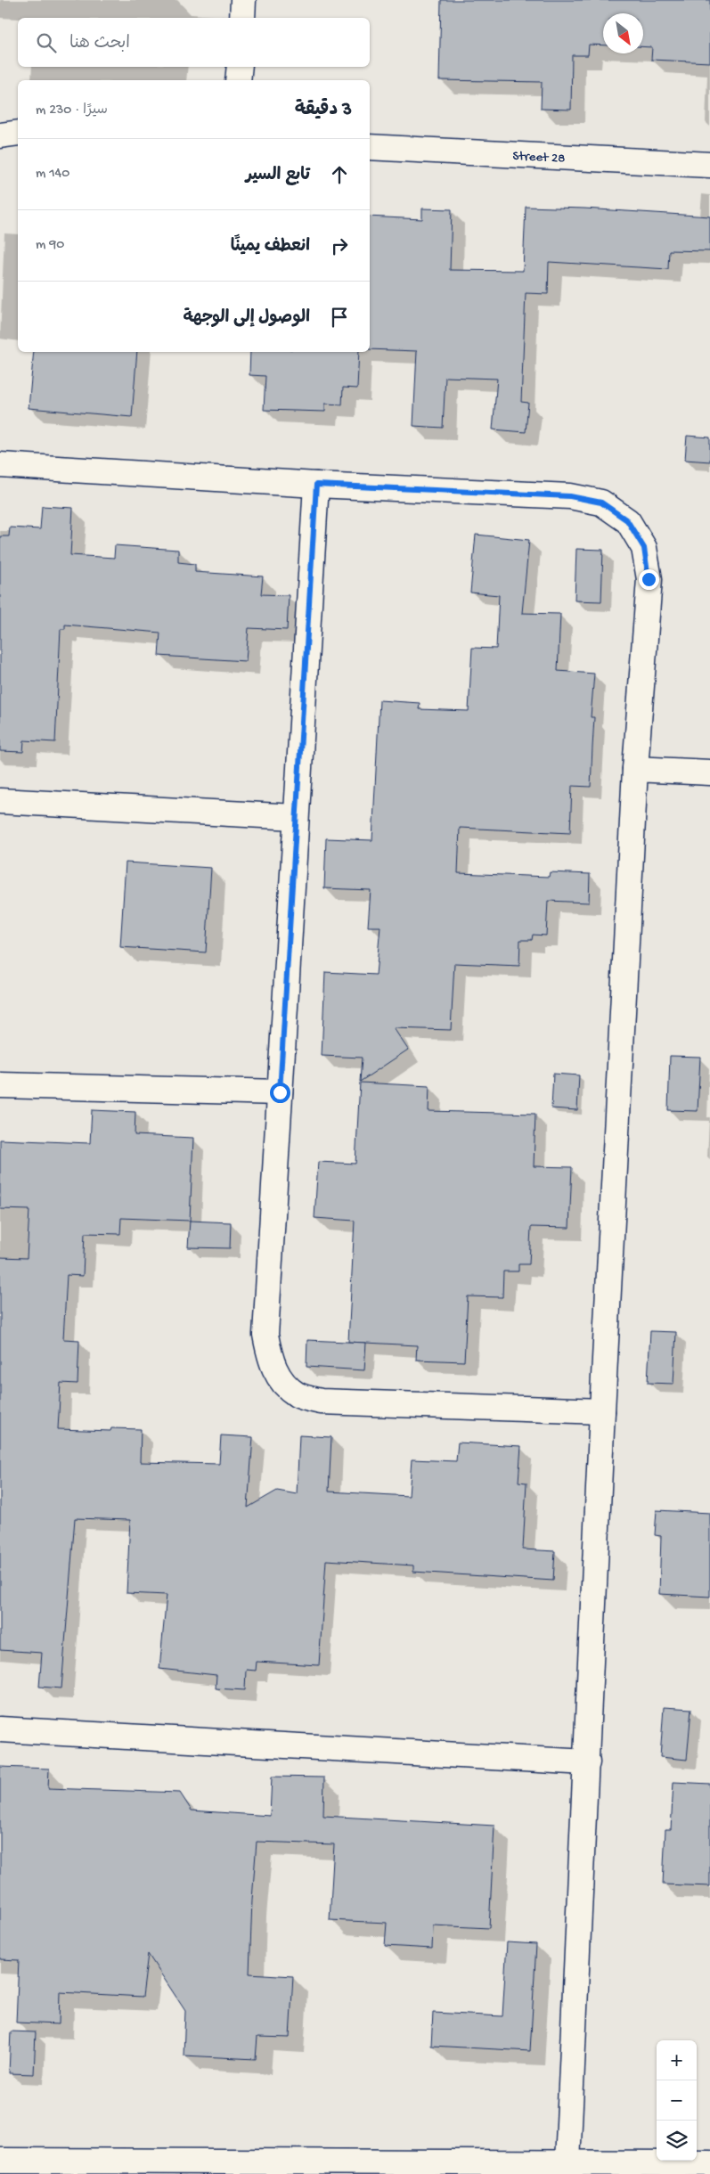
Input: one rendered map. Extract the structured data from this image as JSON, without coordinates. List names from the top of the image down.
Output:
{
  "streets": {
    "street": ["Street 28"]
  },
  "north": "bottom right",
  "page": {
    "search": "ابحث هنا",
    "heading": ["3 دقيقة", "سيرًا · 230 m"],
    "list": [
      ["تابع السير", "140 m"],
      ["انعطف يمينًا", "90 m"],
      "الوصول إلى الوجهة"
    ],
    "map_buttons": ["+", "−"]
  }
}
